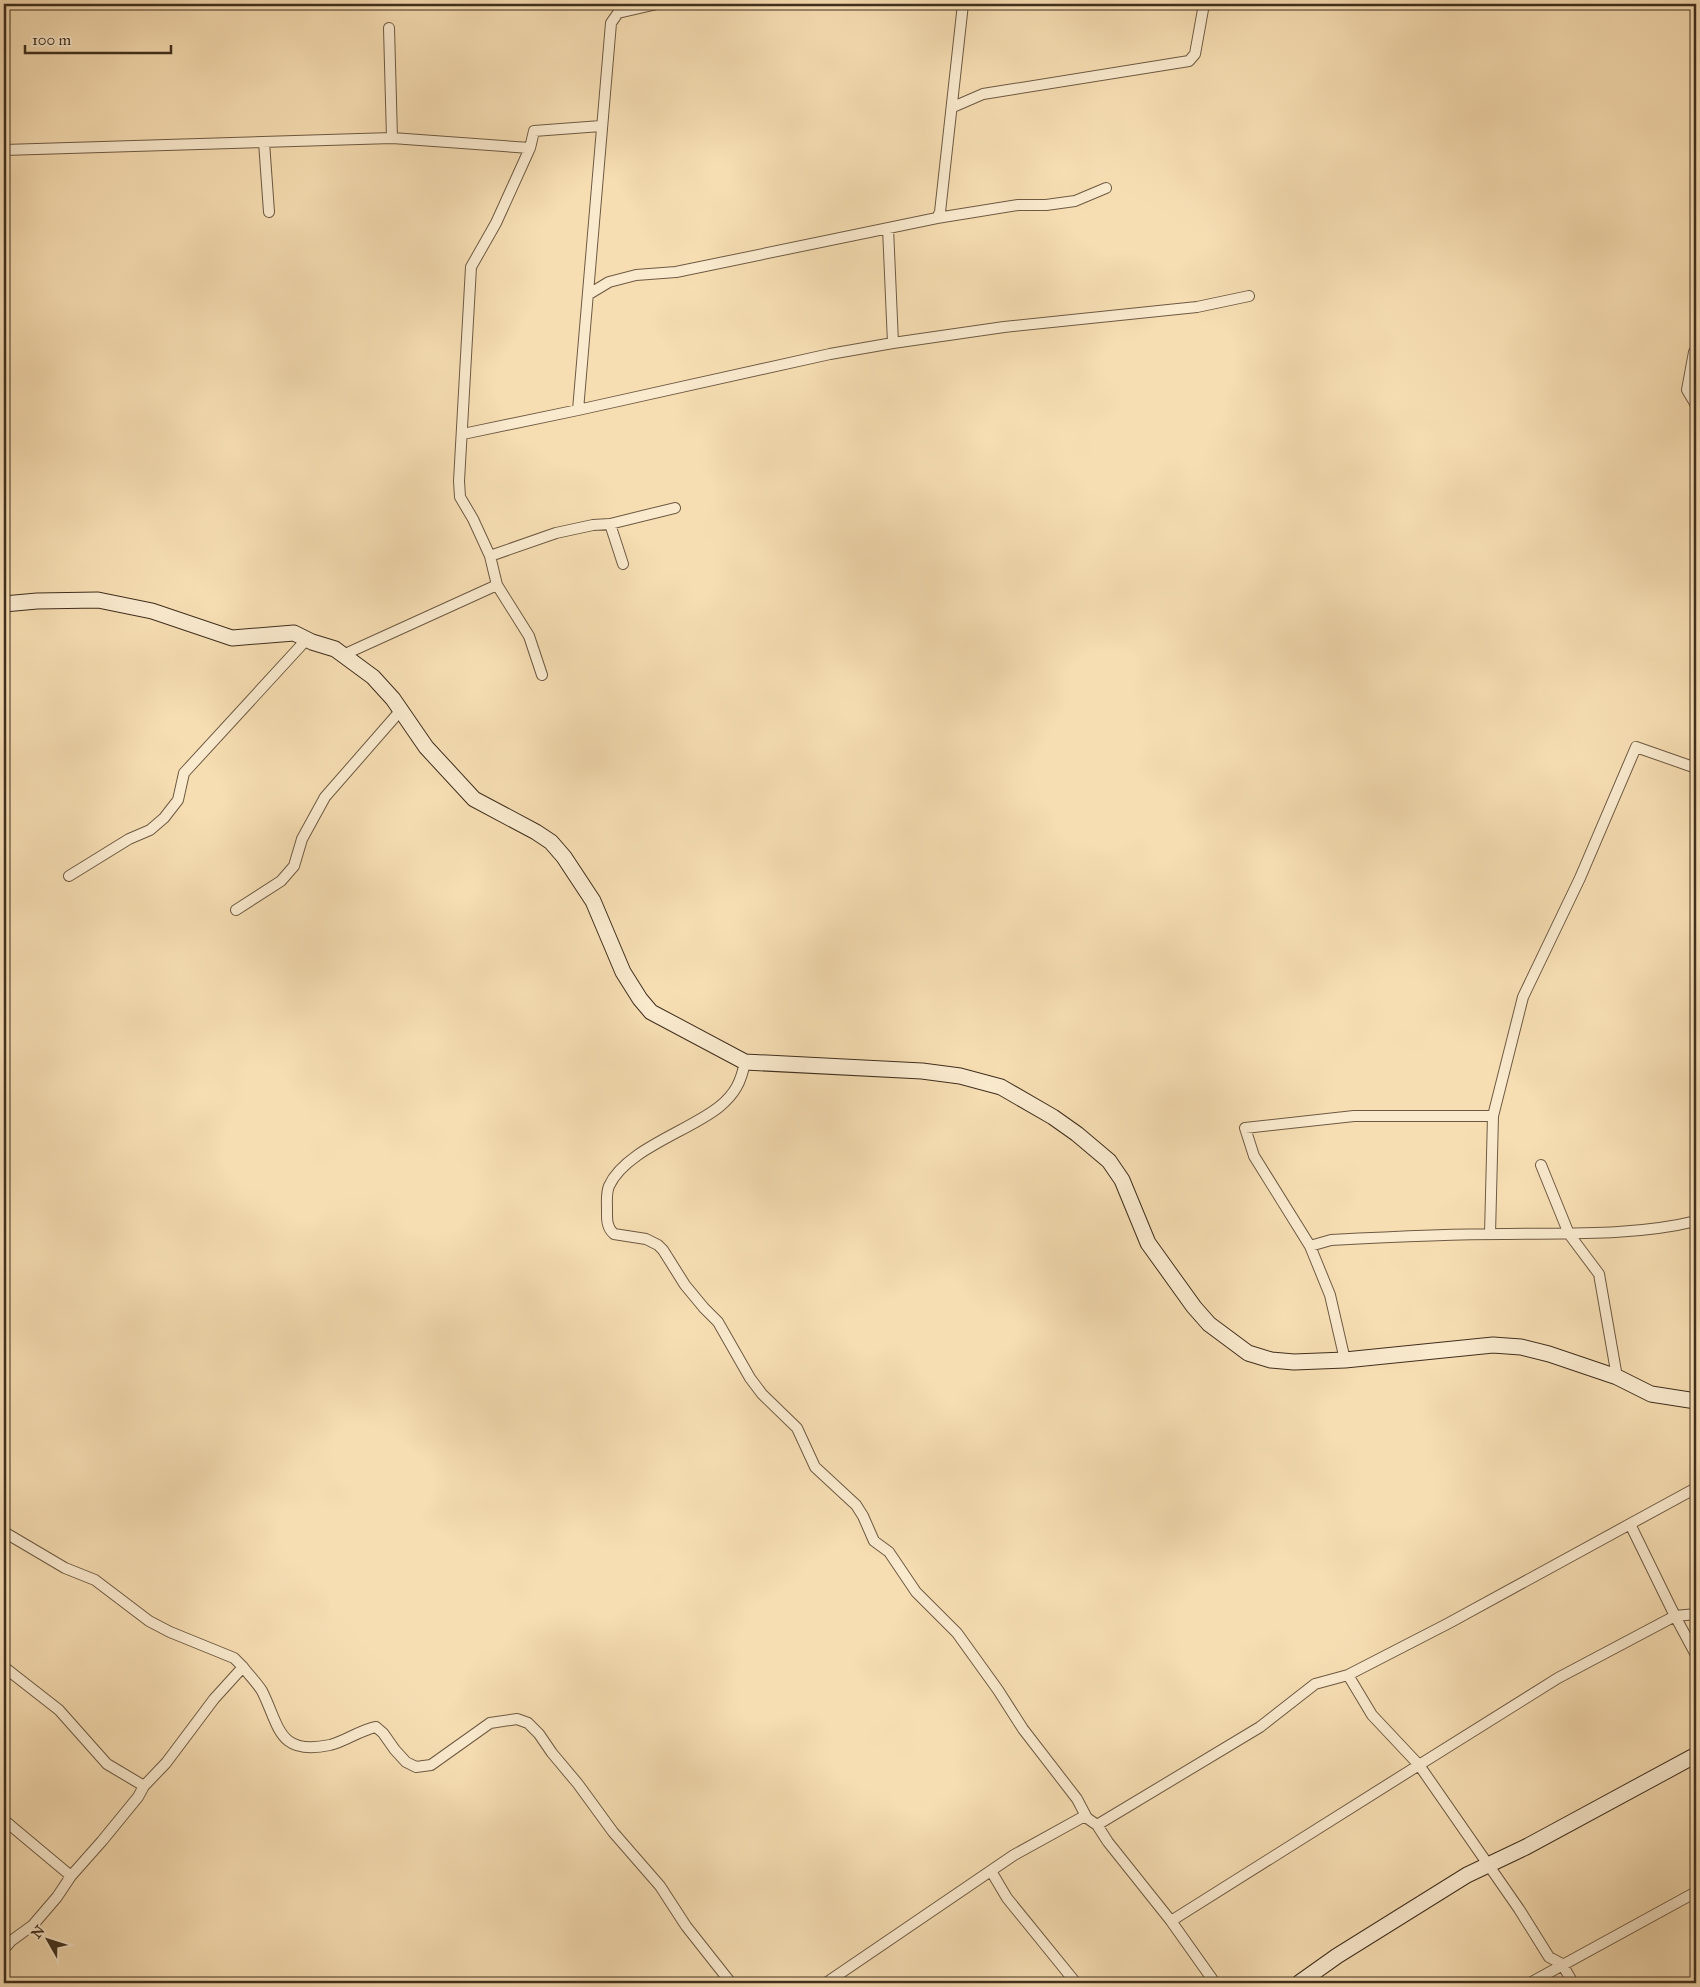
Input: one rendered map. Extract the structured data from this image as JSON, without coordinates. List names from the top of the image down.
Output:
{
  "scale_bar": "100 m",
  "north": "top left"
}
